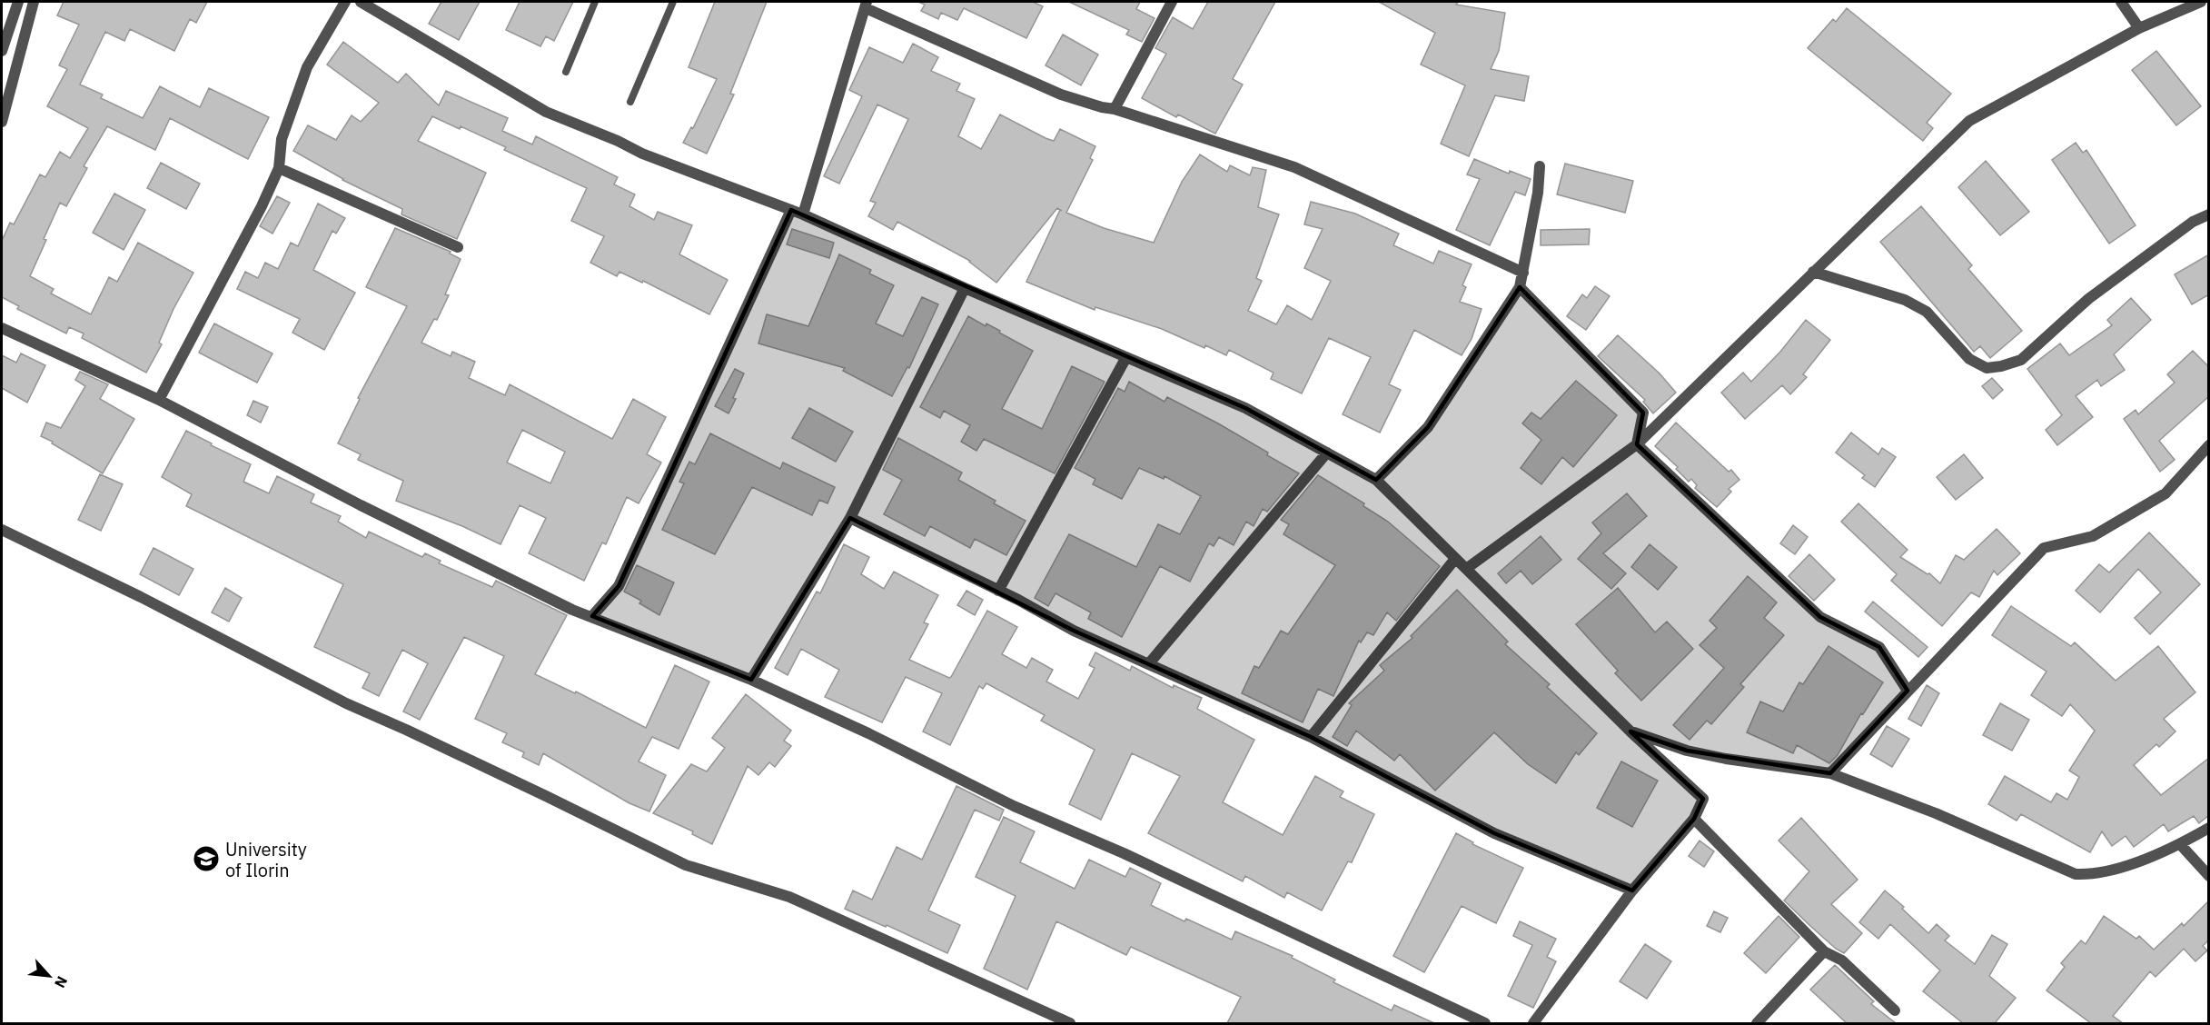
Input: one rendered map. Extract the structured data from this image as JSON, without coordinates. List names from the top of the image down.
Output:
{
  "places": {
    "school or university": ["University of Ilorin"]
  },
  "north": "bottom right"
}
